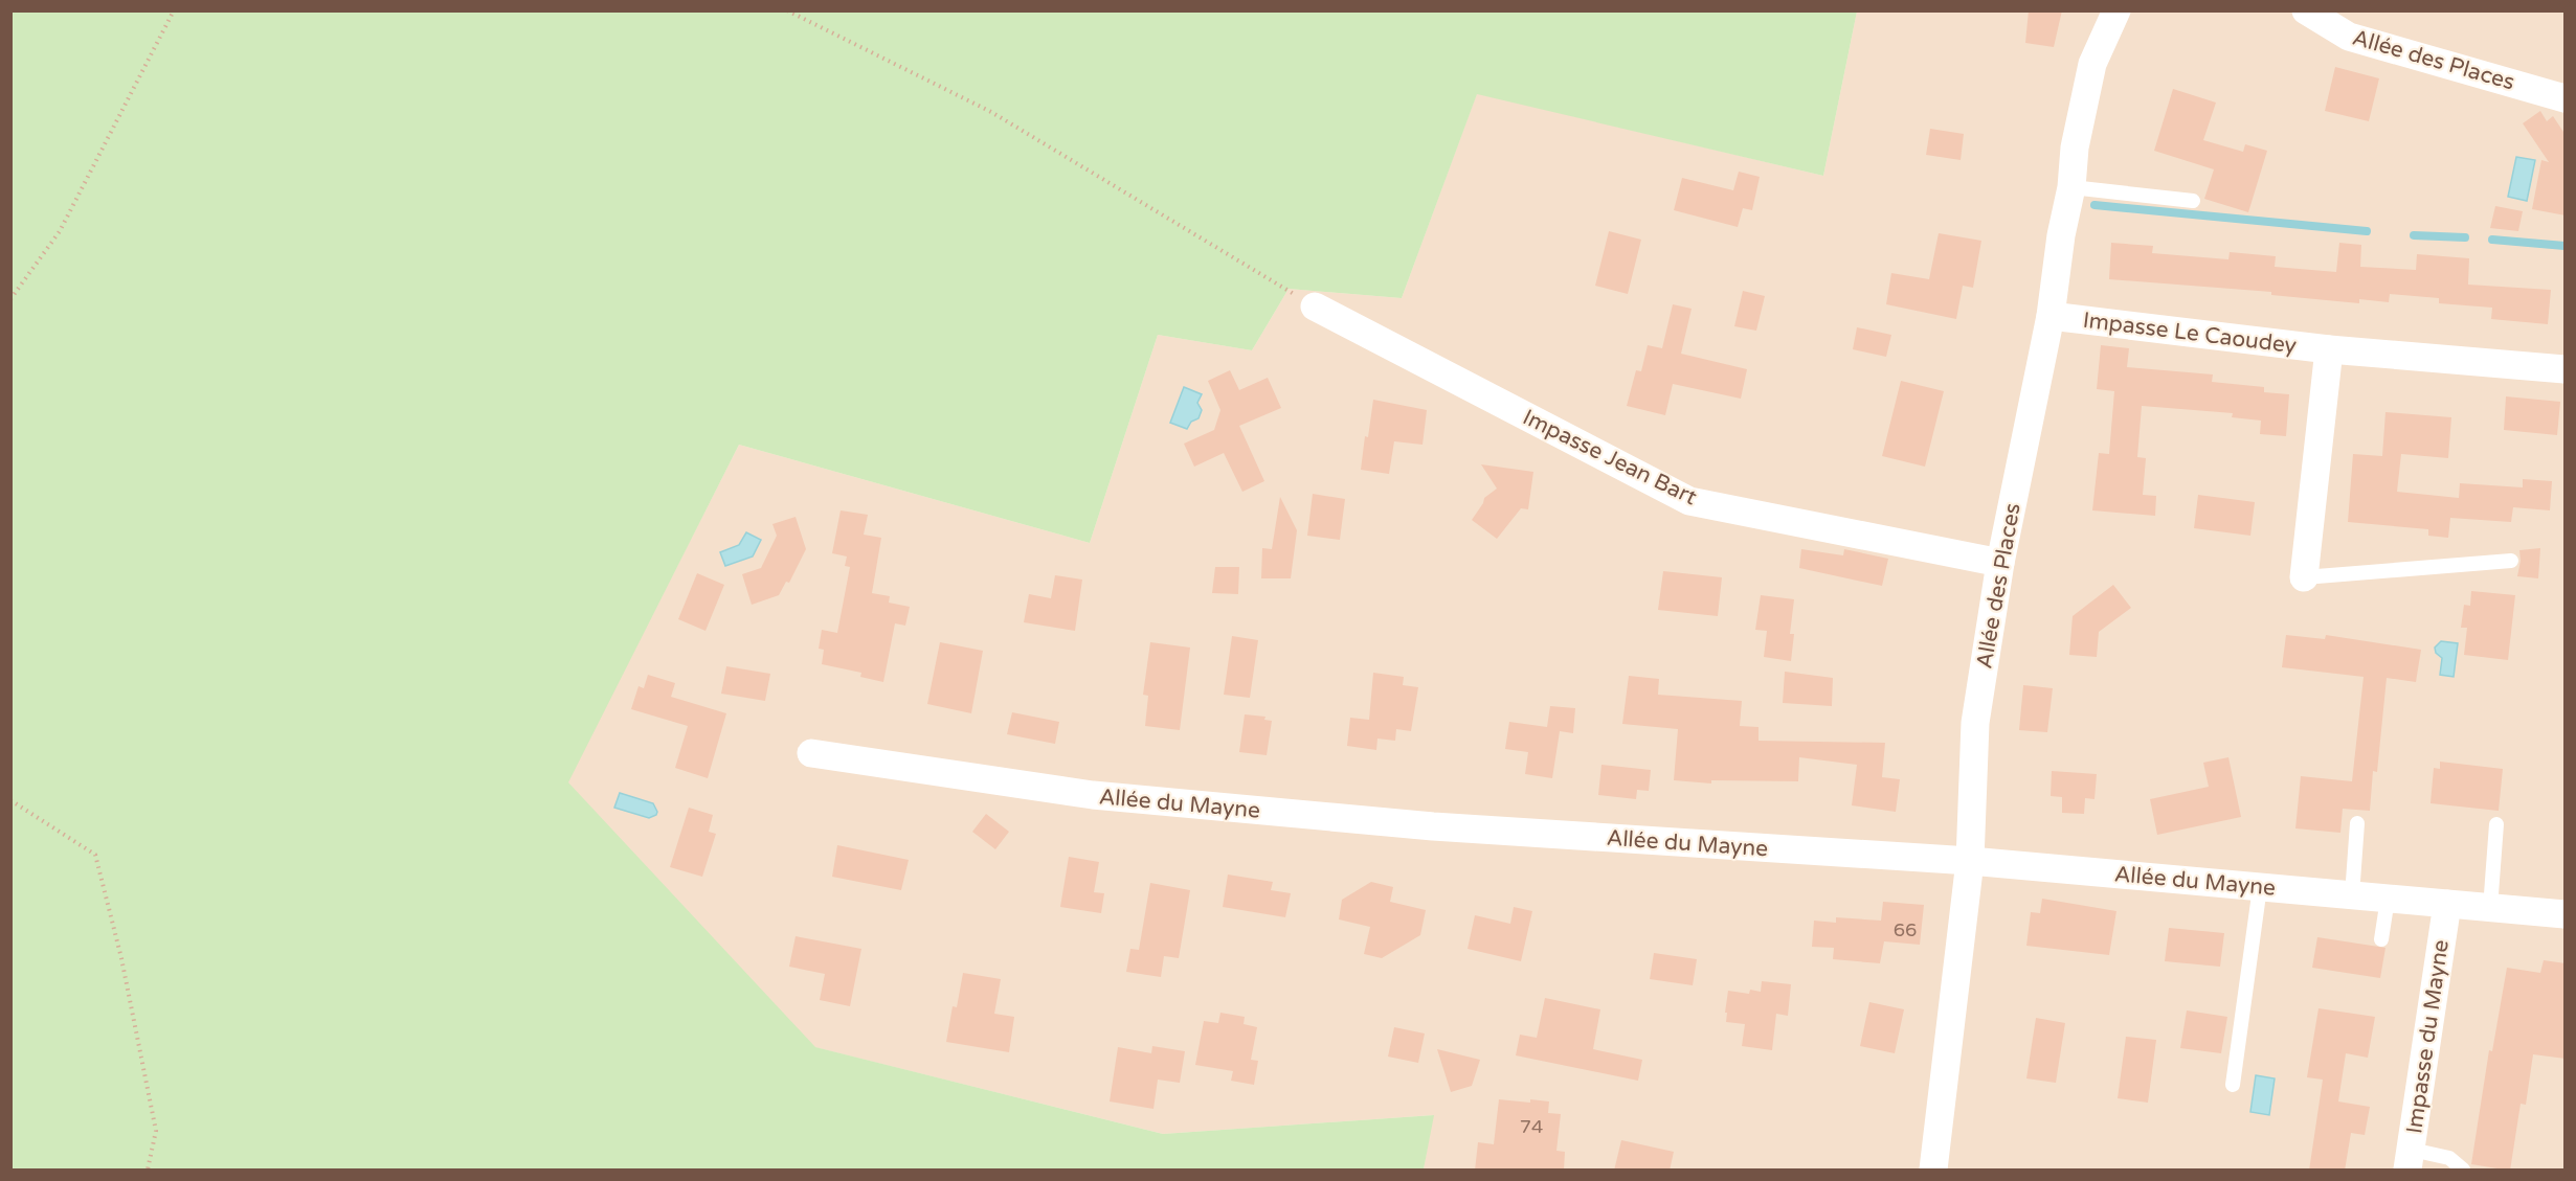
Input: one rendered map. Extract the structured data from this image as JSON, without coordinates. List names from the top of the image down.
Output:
{
  "streets": {
    "street": [
      "Allée des Places",
      "Impasse Le Caoudey",
      "Impasse Jean Bart",
      "Allée du Mayne",
      "Impasse du Mayne"
    ]
  },
  "crossings": [
    ["Allée des Places", "Impasse Le Caoudey"],
    ["Allée des Places", "Impasse Jean Bart"],
    ["Allée des Places", "Allée du Mayne"],
    ["Allée du Mayne", "Impasse du Mayne"]
  ],
  "house_numbers": ["66", "74"]
}
